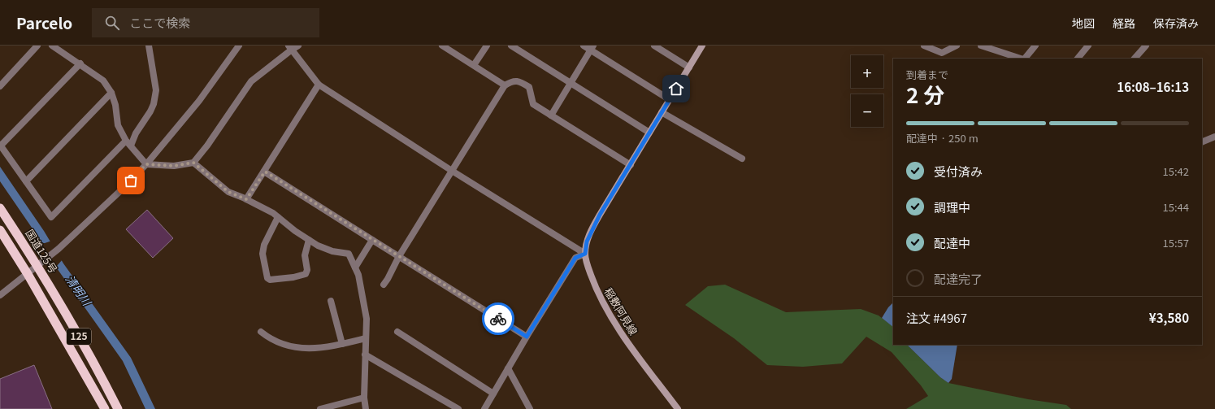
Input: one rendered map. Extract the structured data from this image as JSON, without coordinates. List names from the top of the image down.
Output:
{
  "streets": {
    "highway": ["国道125号", "125"],
    "main road": ["稲敷阿見線"]
  },
  "water": ["清明川"],
  "page": {
    "header": "Parcelo",
    "search": "ここで検索",
    "nav": ["地図", "経路", "保存済み"],
    "map_buttons": ["+", "−"],
    "heading": ["2 分", "到着まで", "16:08–16:13"],
    "panel": ["注文 #4967", "¥3,580"],
    "bar": "配達中 · 250 m",
    "list": [
      ["受付済み", "15:42"],
      ["調理中", "15:44"],
      ["配達中", "15:57"],
      "配達完了"
    ]
  }
}
